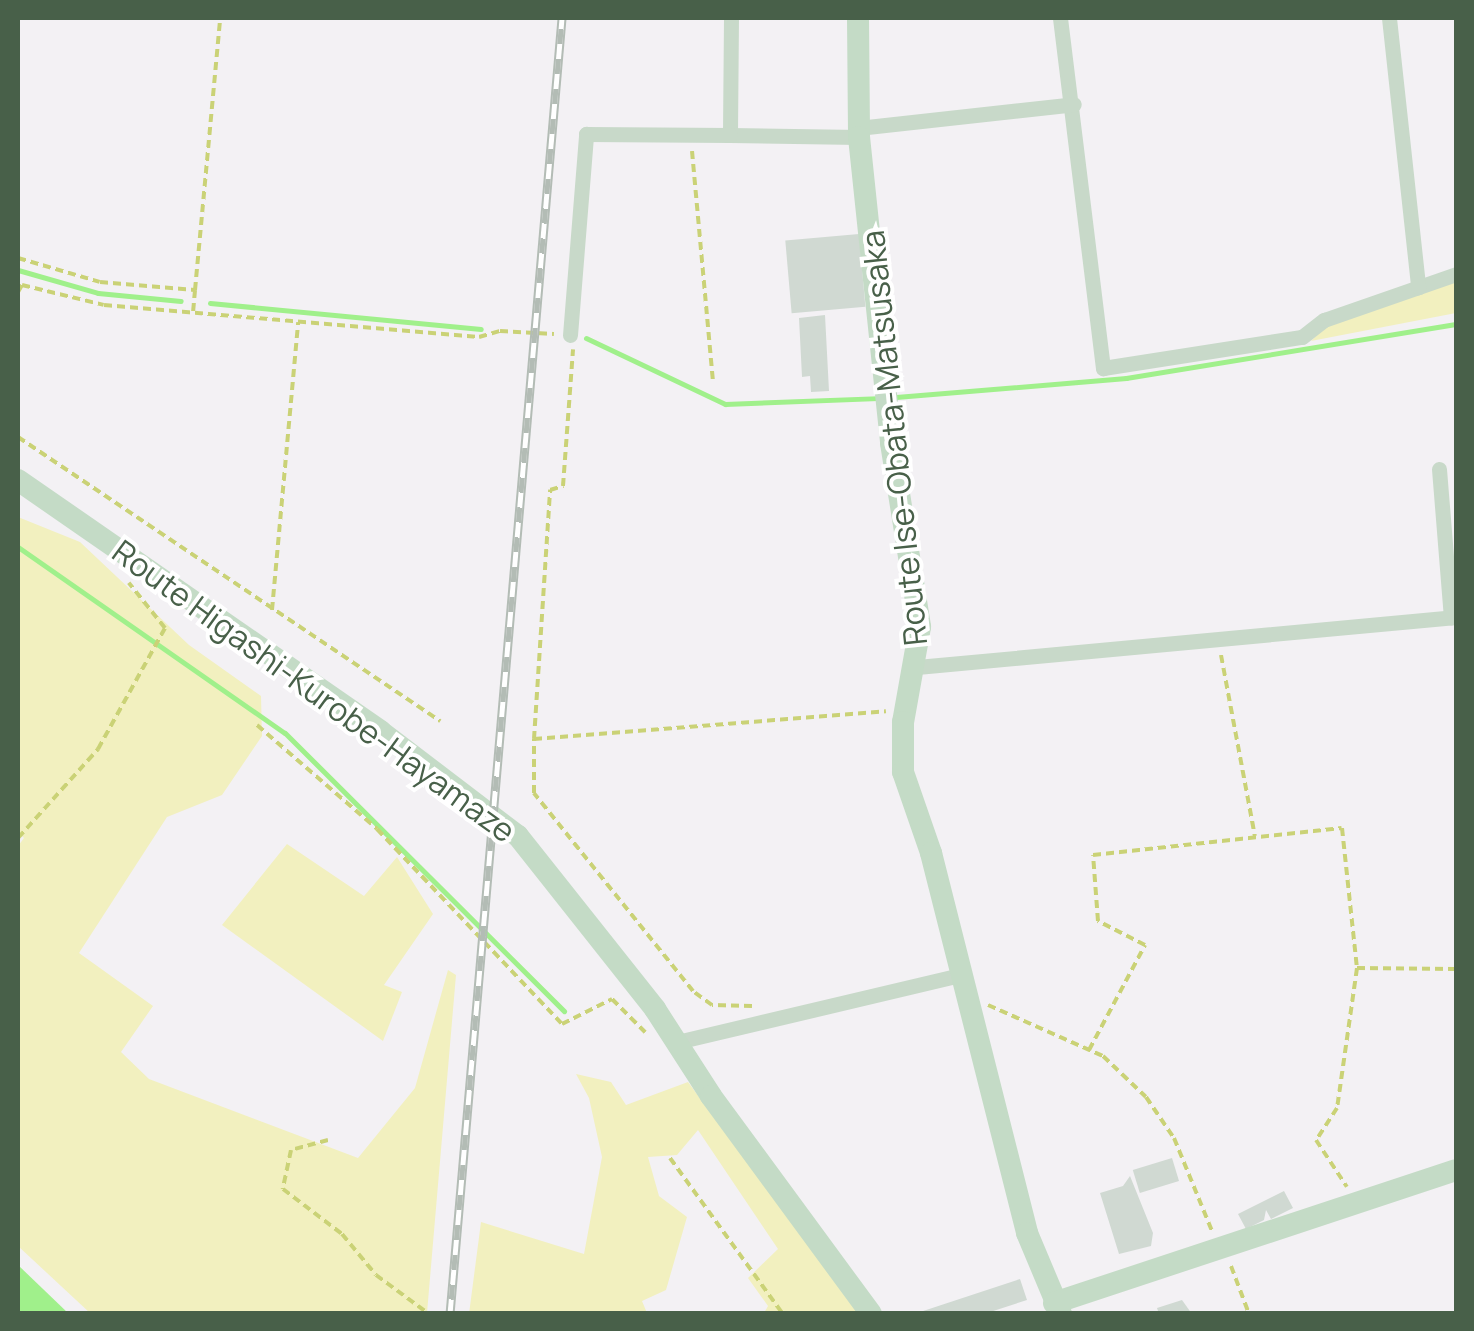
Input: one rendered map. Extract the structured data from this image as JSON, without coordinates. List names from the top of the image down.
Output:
{
  "streets": {
    "main road": ["Route Ise-Obata-Matsusaka", "Route Higashi-Kurobe-Hayamaze"]
  }
}
